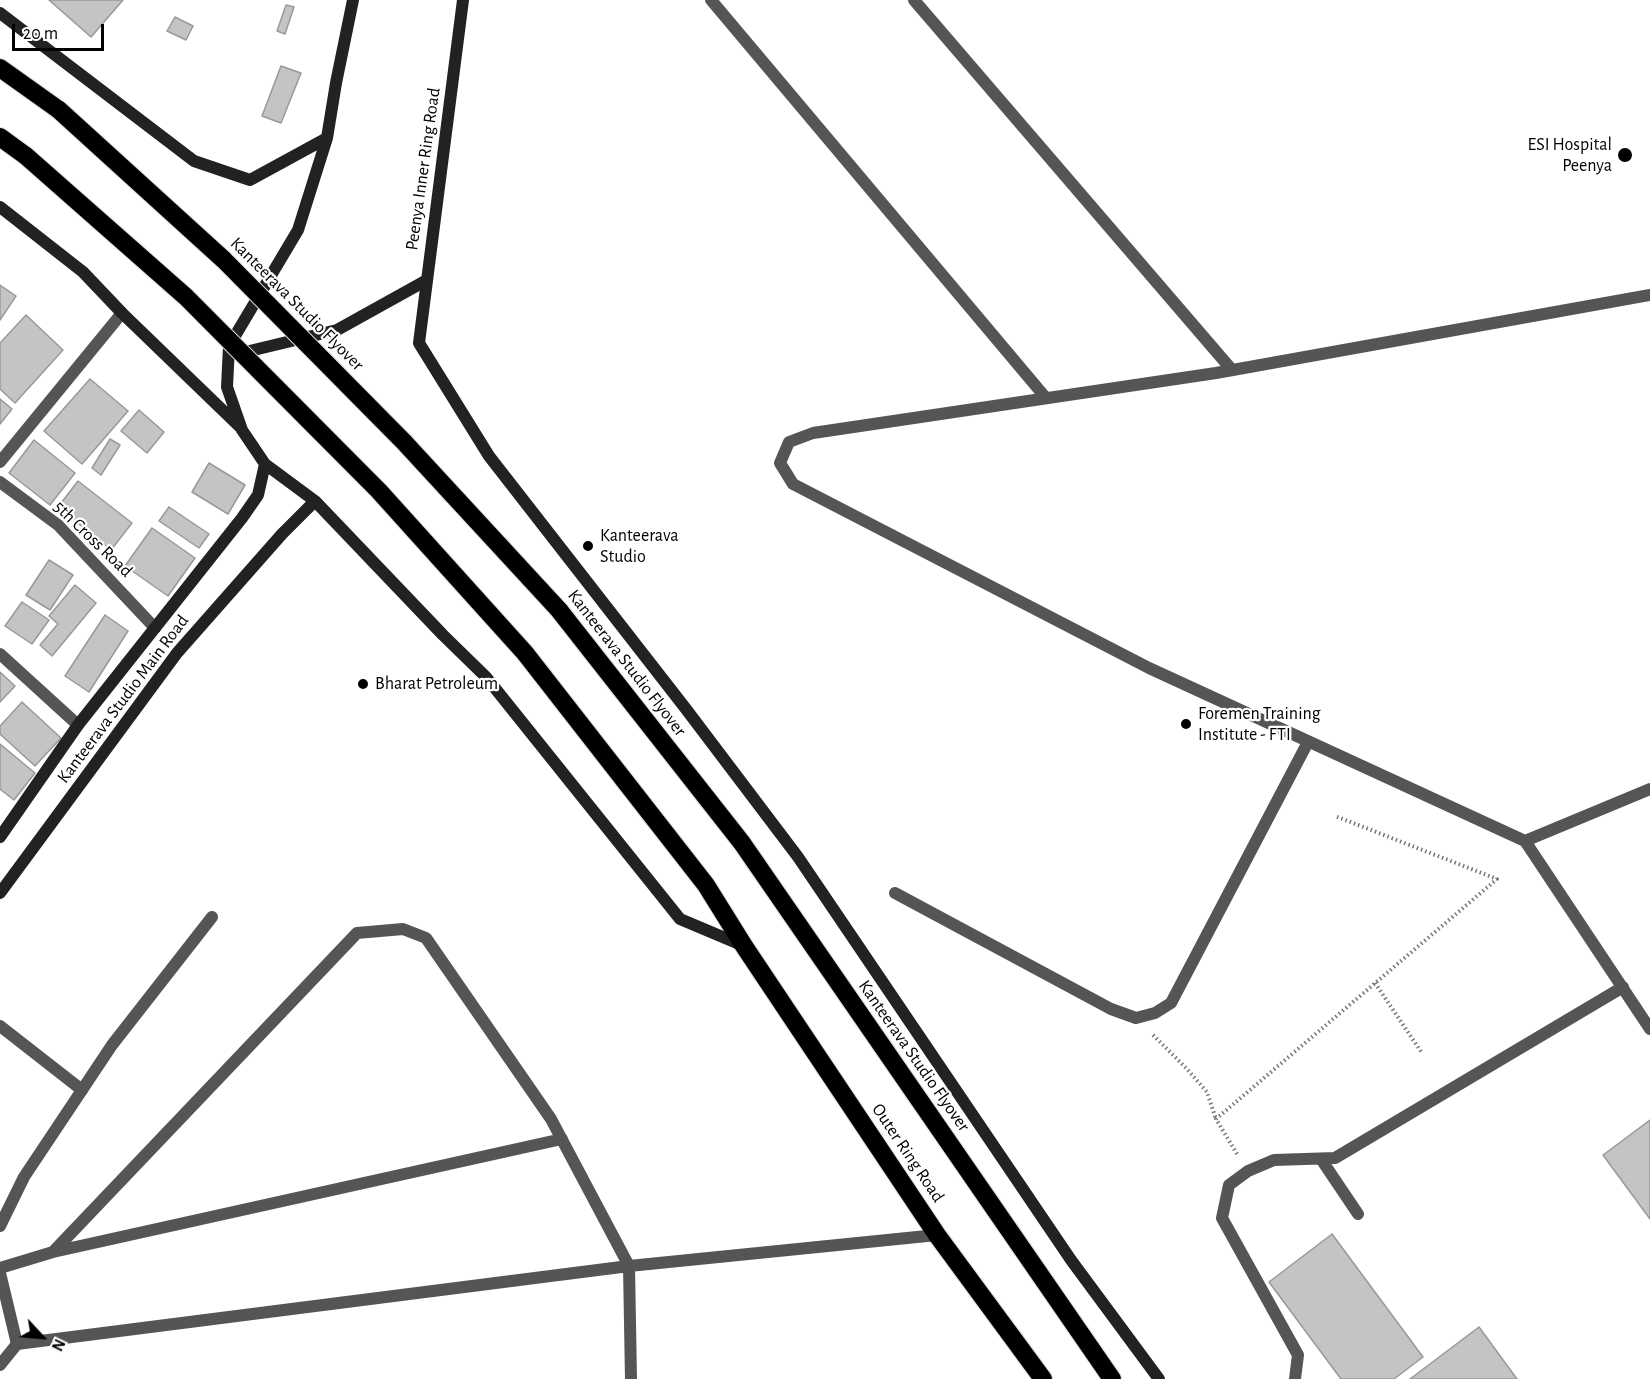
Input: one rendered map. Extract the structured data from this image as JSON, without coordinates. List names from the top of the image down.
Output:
{
  "streets": {
    "highway": ["Kanteerava Studio Flyover", "Outer Ring Road"],
    "main road": ["Peenya Inner Ring Road", "Kanteerava Studio Main Road"],
    "street": ["5th Cross Road"]
  },
  "places": [
    "ESI Hospital Peenya",
    "Kanteerava Studio",
    "Bharat Petroleum",
    "Foremen Training Institute - FTI"
  ],
  "scale_bar": "20 m",
  "north": "bottom right"
}
